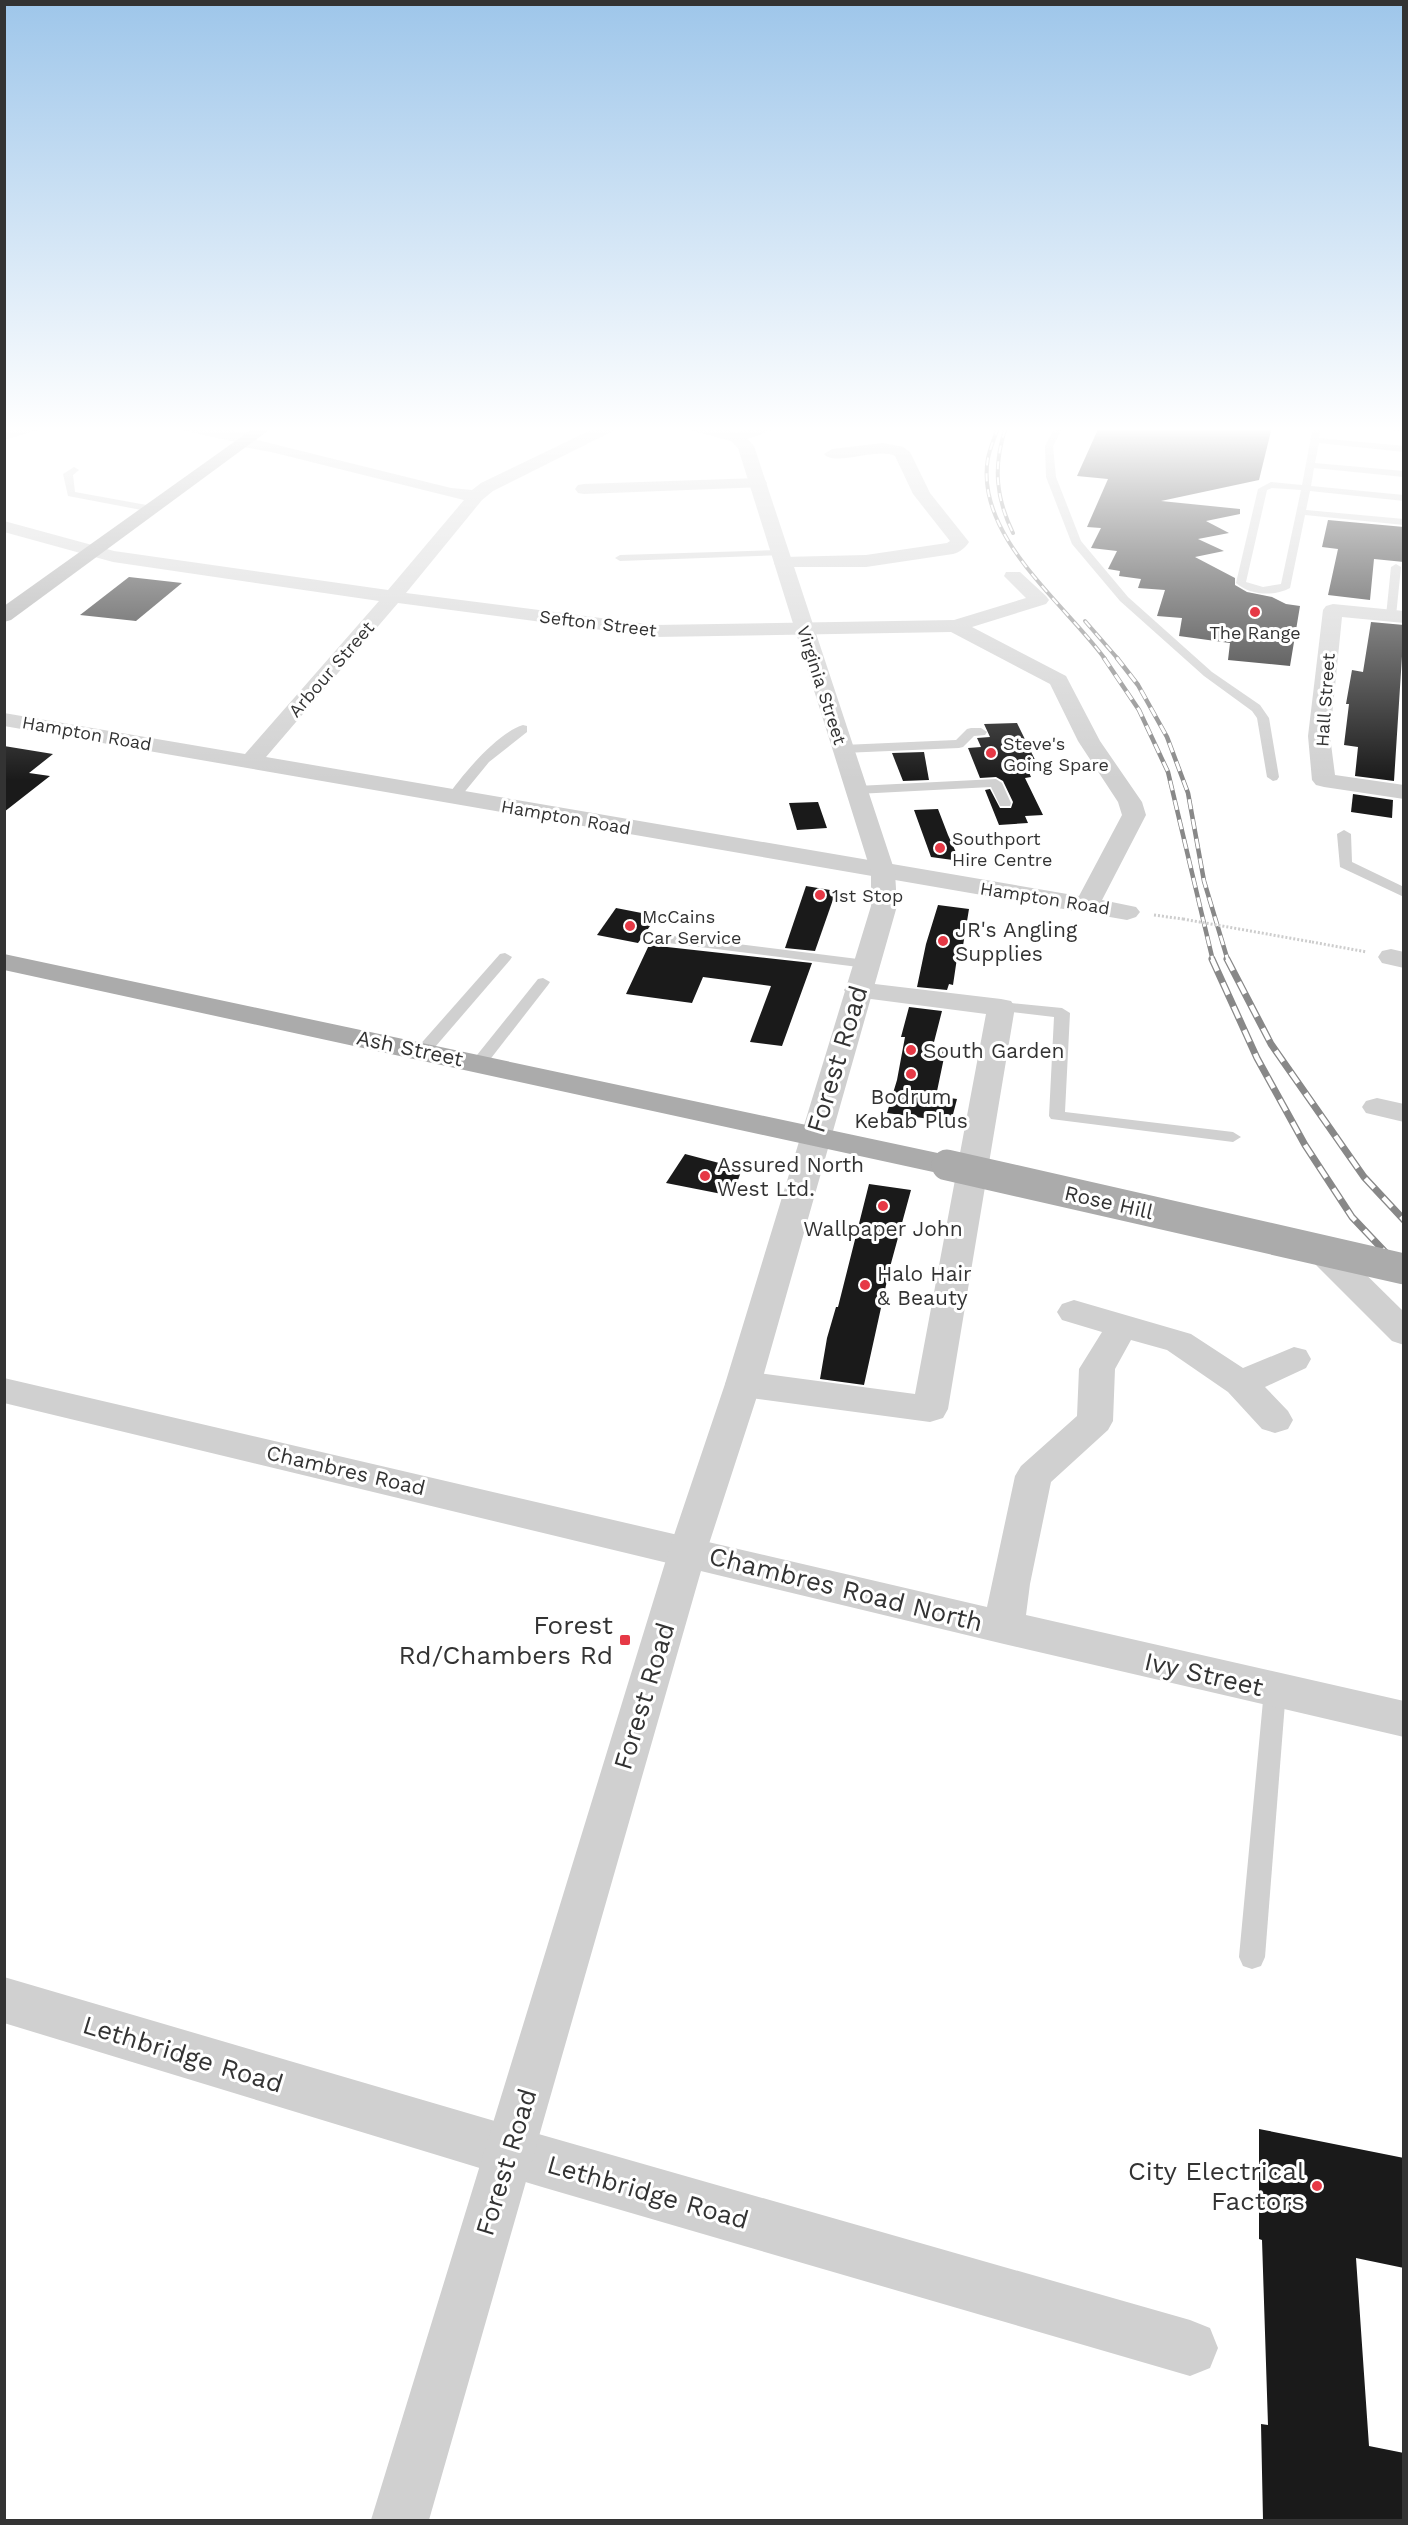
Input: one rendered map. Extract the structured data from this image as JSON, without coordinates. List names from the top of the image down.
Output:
{
  "streets": {
    "main road": ["Ash Street", "Rose Hill"],
    "street": [
      "Sefton Street",
      "Arbour Street",
      "Virginia Street",
      "Hall Street",
      "Hampton Road",
      "Forest Road",
      "Chambres Road",
      "Chambres Road North",
      "Ivy Street",
      "Lethbridge Road"
    ]
  },
  "crossings": [
    ["Sefton Street", "Arbour Street"],
    ["Sefton Street", "Virginia Street"],
    ["Arbour Street", "Hampton Road"],
    ["Virginia Street", "Hampton Road"],
    ["Virginia Street", "Forest Road"],
    ["Hampton Road", "Forest Road"],
    ["Ash Street", "Forest Road"],
    ["Ash Street", "Rose Hill"],
    ["Forest Road", "Rose Hill"],
    ["Forest Road", "Chambres Road"],
    ["Forest Road", "Chambres Road North"],
    ["Forest Road", "Lethbridge Road"],
    ["Chambres Road", "Chambres Road North"],
    ["Chambres Road North", "Ivy Street"]
  ],
  "places": {
    "other": [
      "The Range",
      "Steve's Going Spare",
      "Southport Hire Centre",
      "1st Stop",
      "McCains Car Service",
      "JR's Angling Supplies",
      "South Garden",
      "Bodrum Kebab Plus",
      "Assured North West Ltd.",
      "Wallpaper John",
      "Halo Hair & Beauty",
      "City Electrical Factors"
    ],
    "transit": ["Forest Rd/Chambers Rd"]
  }
}
